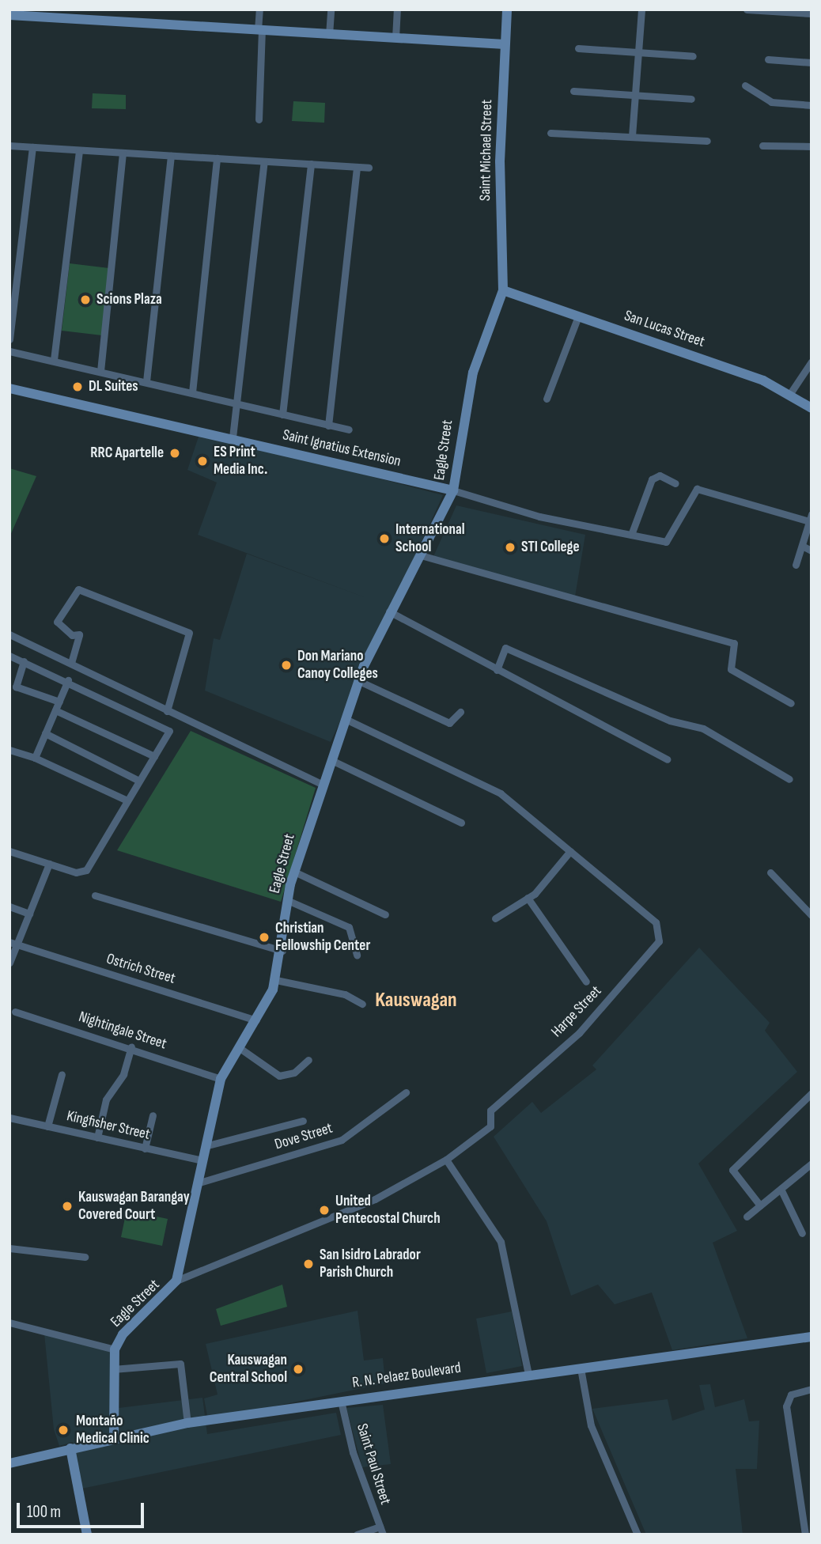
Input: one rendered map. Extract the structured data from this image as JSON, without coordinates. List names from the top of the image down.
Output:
{
  "streets": {
    "street": [
      "Saint Michael Street",
      "San Lucas Street",
      "Saint Ignatius Extension",
      "Eagle Street",
      "Ostrich Street",
      "Harpe Street",
      "Nightingale Street",
      "Kingfisher Street",
      "Dove Street",
      "R. N. Pelaez Boulevard",
      "Saint Paul Street"
    ]
  },
  "crossings": [
    ["Saint Michael Street", "San Lucas Street"],
    ["Saint Michael Street", "Eagle Street"],
    ["San Lucas Street", "Eagle Street"],
    ["Saint Ignatius Extension", "Eagle Street"],
    ["Eagle Street", "Ostrich Street"],
    ["Eagle Street", "Harpe Street"],
    ["Eagle Street", "Nightingale Street"],
    ["Eagle Street", "Kingfisher Street"],
    ["Eagle Street", "Dove Street"],
    ["Eagle Street", "R. N. Pelaez Boulevard"],
    ["R. N. Pelaez Boulevard", "Saint Paul Street"]
  ],
  "districts": ["Kauswagan"],
  "places": [
    "Scions Plaza",
    "DL Suites",
    "RRC Apartelle",
    "ES Print Media Inc.",
    "International School",
    "STI College",
    "Don Mariano Canoy Colleges",
    "Christian Fellowship Center",
    "Kauswagan Barangay Covered Court",
    "United Pentecostal Church",
    "San Isidro Labrador Parish Church",
    "Kauswagan Central School",
    "Montaño Medical Clinic"
  ],
  "scale_bar": "100 m"
}
